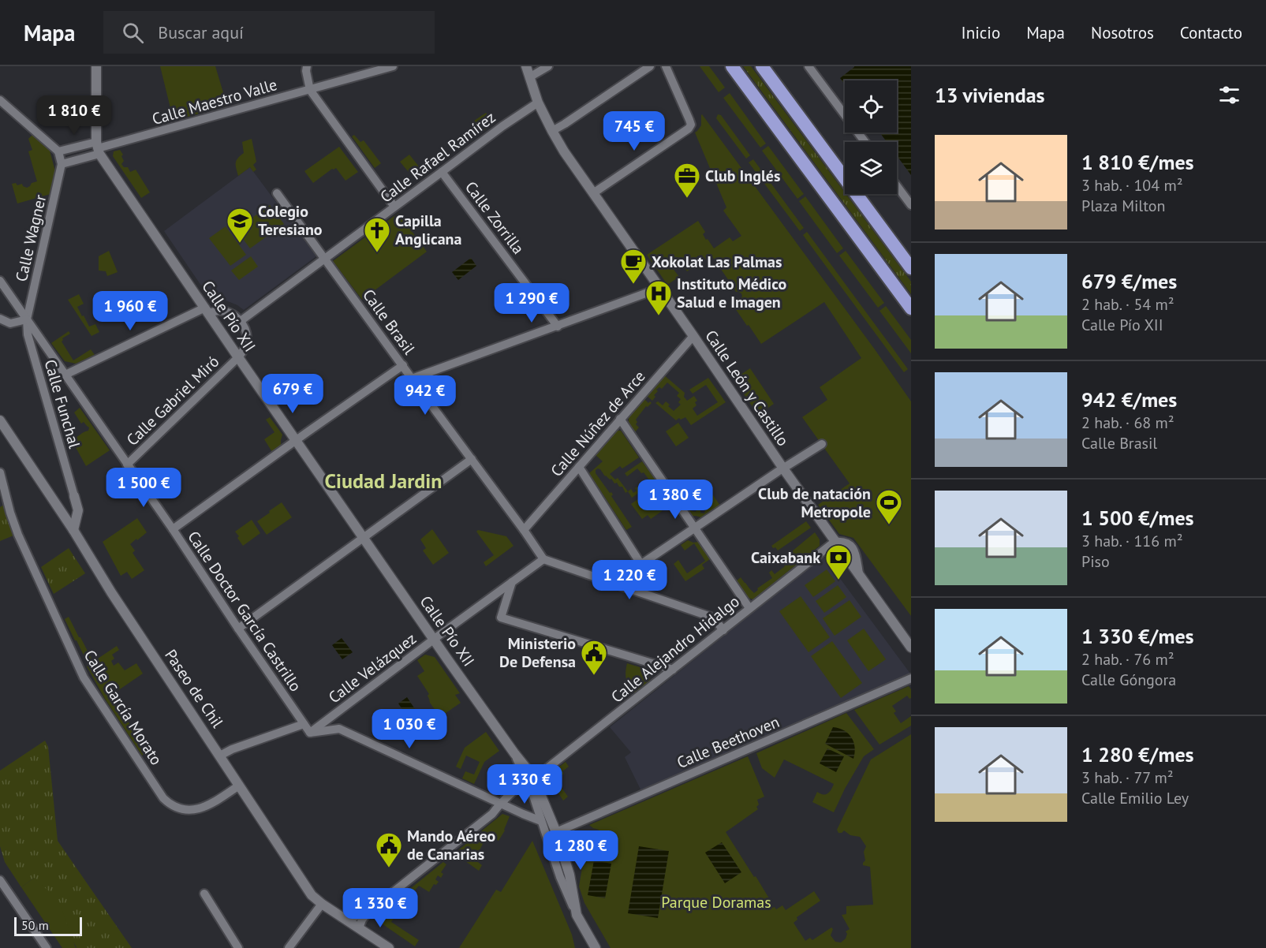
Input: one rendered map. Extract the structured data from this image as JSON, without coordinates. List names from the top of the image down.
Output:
{
  "streets": {
    "street": [
      "Calle Maestro Valle",
      "Calle Rafael Ramírez",
      "Calle Zorrilla",
      "Calle Wagner",
      "Calle Pío XII",
      "Calle Brasil",
      "Calle León y Castillo",
      "Calle Gabriel Miró",
      "Calle Funchal",
      "Calle Núñez de Arce",
      "Calle Doctor García Castrillo",
      "Calle Alejandro Hidalgo",
      "Calle Velázquez",
      "Paseo de Chil",
      "Calle García Morato",
      "Calle Beethoven"
    ]
  },
  "crossings": [
    ["Calle Maestro Valle", "Calle Pío XII"],
    ["Calle Rafael Ramírez", "Calle Zorrilla"],
    ["Calle Rafael Ramírez", "Calle Brasil"],
    ["Calle Rafael Ramírez", "Calle León y Castillo"],
    ["Calle Wagner", "Calle Funchal"],
    ["Calle Wagner", "Calle Doctor García Castrillo"],
    ["Calle Pío XII", "Calle Gabriel Miró"],
    ["Calle Pío XII", "Calle Alejandro Hidalgo"],
    ["Calle Pío XII", "Calle Velázquez"],
    ["Calle Pío XII", "Calle Beethoven"],
    ["Calle Brasil", "Calle Núñez de Arce"],
    ["Calle Brasil", "Calle Velázquez"],
    ["Calle León y Castillo", "Calle Núñez de Arce"],
    ["Calle León y Castillo", "Calle Alejandro Hidalgo"],
    ["Calle Gabriel Miró", "Calle Doctor García Castrillo"],
    ["Calle Funchal", "Calle Doctor García Castrillo"],
    ["Calle Doctor García Castrillo", "Calle Velázquez"],
    ["Paseo de Chil", "Calle García Morato"]
  ],
  "districts": ["Ciudad Jardin"],
  "parks": ["Parque Doramas"],
  "places": {
    "office": ["Club Inglés"],
    "school or university": ["Colegio Teresiano"],
    "church": ["Capilla Anglicana"],
    "cafe": ["Xokolat Las Palmas"],
    "hospital": ["Instituto Médico Salud e Imagen"],
    "sports": ["Club de natación Metropole"],
    "bank": ["Caixabank"],
    "public building": ["Ministerio De Defensa", "Mando Aéreo de Canarias"]
  },
  "scale_bar": "50 m",
  "page": {
    "header": "Mapa",
    "search": "Buscar aquí",
    "nav": [
      "Inicio",
      "Mapa",
      "Nosotros",
      "Contacto"
    ],
    "heading": "13 viviendas",
    "price": [
      "1 810 €",
      "745 €",
      "1 290 €",
      "1 960 €",
      "679 €",
      "942 €",
      "1 500 €",
      "1 380 €",
      "1 220 €",
      "1 030 €",
      "1 330 €",
      "1 280 €",
      "1 330 €"
    ],
    "list": [
      {
        "name": "1 810 €/mes",
        "note": "3 hab. · 104 m² · Plaza Milton"
      },
      {
        "name": "679 €/mes",
        "note": "2 hab. · 54 m² · Calle Pío XII"
      },
      {
        "name": "942 €/mes",
        "note": "2 hab. · 68 m² · Calle Brasil"
      },
      {
        "name": "1 500 €/mes",
        "note": "3 hab. · 116 m² · Piso"
      },
      {
        "name": "1 330 €/mes",
        "note": "2 hab. · 76 m² · Calle Góngora"
      },
      {
        "name": "1 280 €/mes",
        "note": "3 hab. · 77 m² · Calle Emilio Ley"
      }
    ],
    "scale": "50 m"
  }
}
